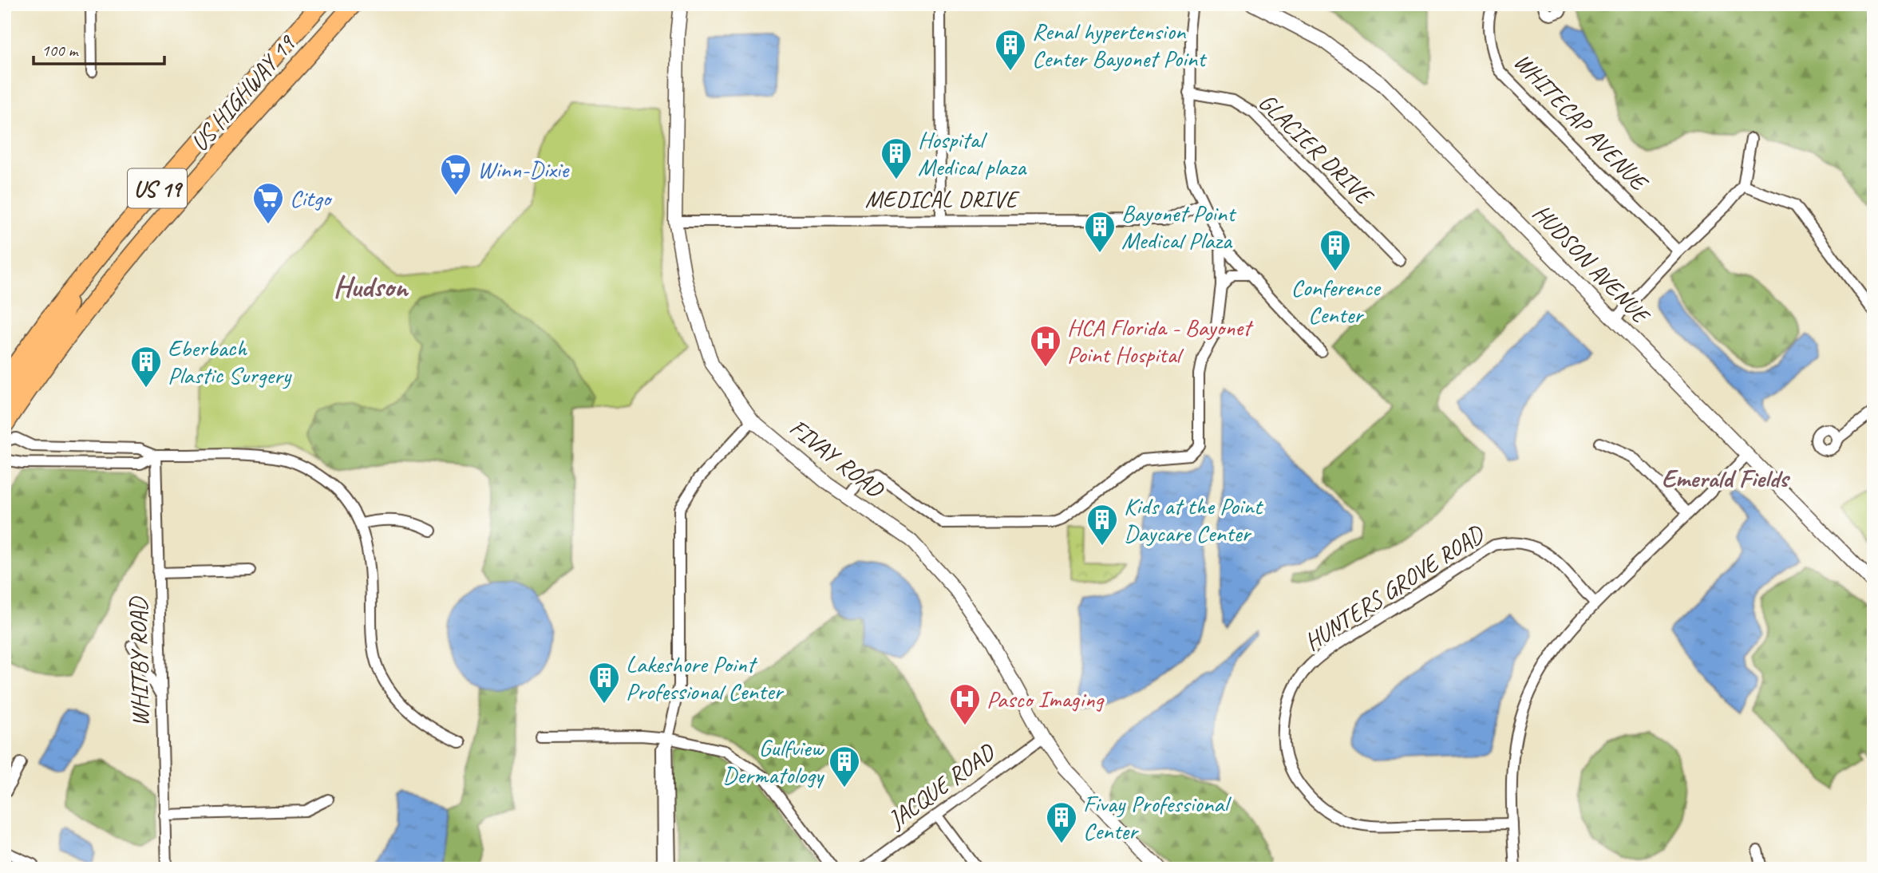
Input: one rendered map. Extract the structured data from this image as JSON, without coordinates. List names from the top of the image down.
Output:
{
  "streets": {
    "highway": ["US HIGHWAY 19", "US 19"],
    "street": [
      "WHITECAP AVENUE",
      "GLACIER DRIVE",
      "MEDICAL DRIVE",
      "HUDSON AVENUE",
      "FIVAY ROAD",
      "HUNTERS GROVE ROAD",
      "WHITBY ROAD",
      "JACQUE ROAD"
    ]
  },
  "crossings": [
    ["MEDICAL DRIVE", "FIVAY ROAD"],
    ["FIVAY ROAD", "JACQUE ROAD"]
  ],
  "districts": ["Hudson", "Emerald Fields"],
  "places": {
    "building": [
      "Renal hypertension Center Bayonet Point",
      "Hospital Medical plaza",
      "Bayonet Point Medical Plaza",
      "Conference Center",
      "Eberbach Plastic Surgery",
      "Kids at the Point Daycare Center",
      "Lakeshore Point Professional Center",
      "Gulfview Dermatology",
      "Fivay Professional Center"
    ],
    "supermarket": ["Winn-Dixie", "Citgo"],
    "hospital": ["HCA Florida - Bayonet Point Hospital", "Pasco Imaging"]
  },
  "scale_bar": "100 m"
}
